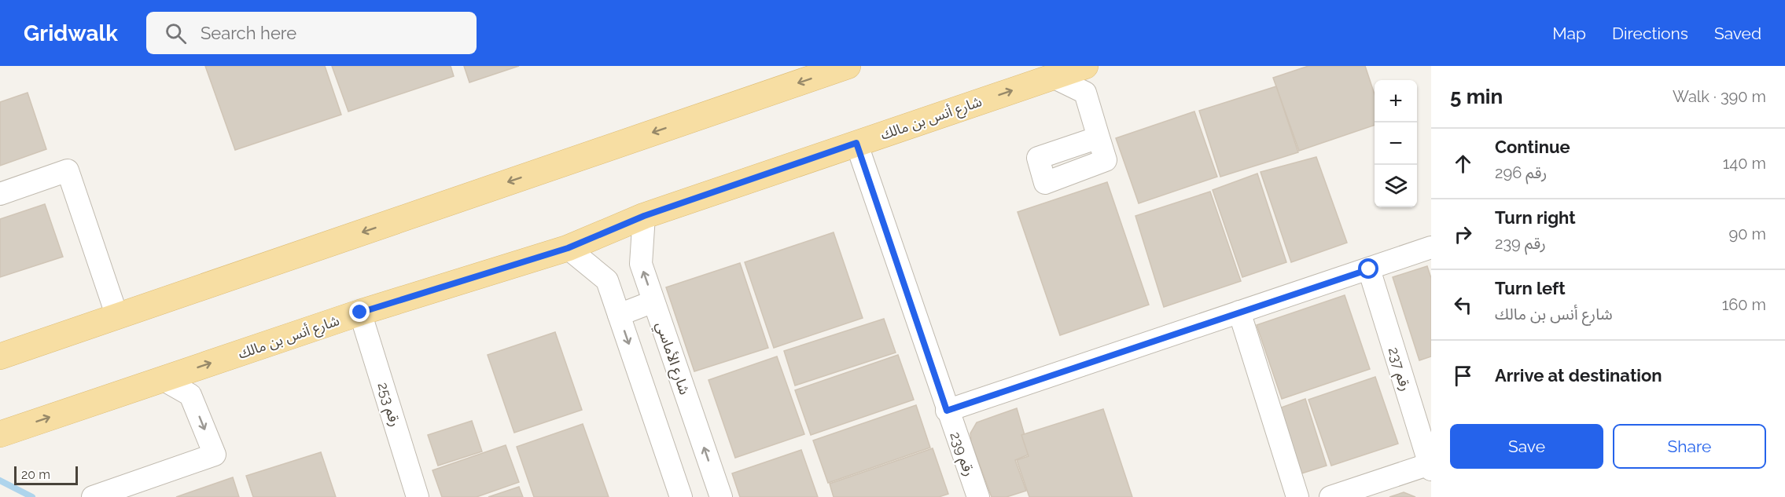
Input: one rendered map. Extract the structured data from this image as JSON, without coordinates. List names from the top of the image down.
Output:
{
  "streets": {
    "main road": ["شارع أنس بن مالك"],
    "street": [
      "شارع الأماسي",
      "رقم 237",
      "رقم 253",
      "رقم 239"
    ]
  },
  "crossings": [
    ["شارع أنس بن مالك", "شارع الأماسي"],
    ["شارع أنس بن مالك", "رقم 253"],
    ["شارع أنس بن مالك", "رقم 239"]
  ],
  "scale_bar": "20 m",
  "page": {
    "header": "Gridwalk",
    "search": "Search here",
    "nav": ["Map", "Directions", "Saved"],
    "heading": ["5 min", "Walk · 390 m"],
    "map_buttons": ["+", "−"],
    "list": [
      ["Continue", "رقم 296", "140 m"],
      ["Turn right", "رقم 239", "90 m"],
      ["Turn left", "شارع أنس بن مالك", "160 m"],
      "Arrive at destination"
    ],
    "buttons": ["Save", "Share"],
    "scale": "20 m"
  }
}
